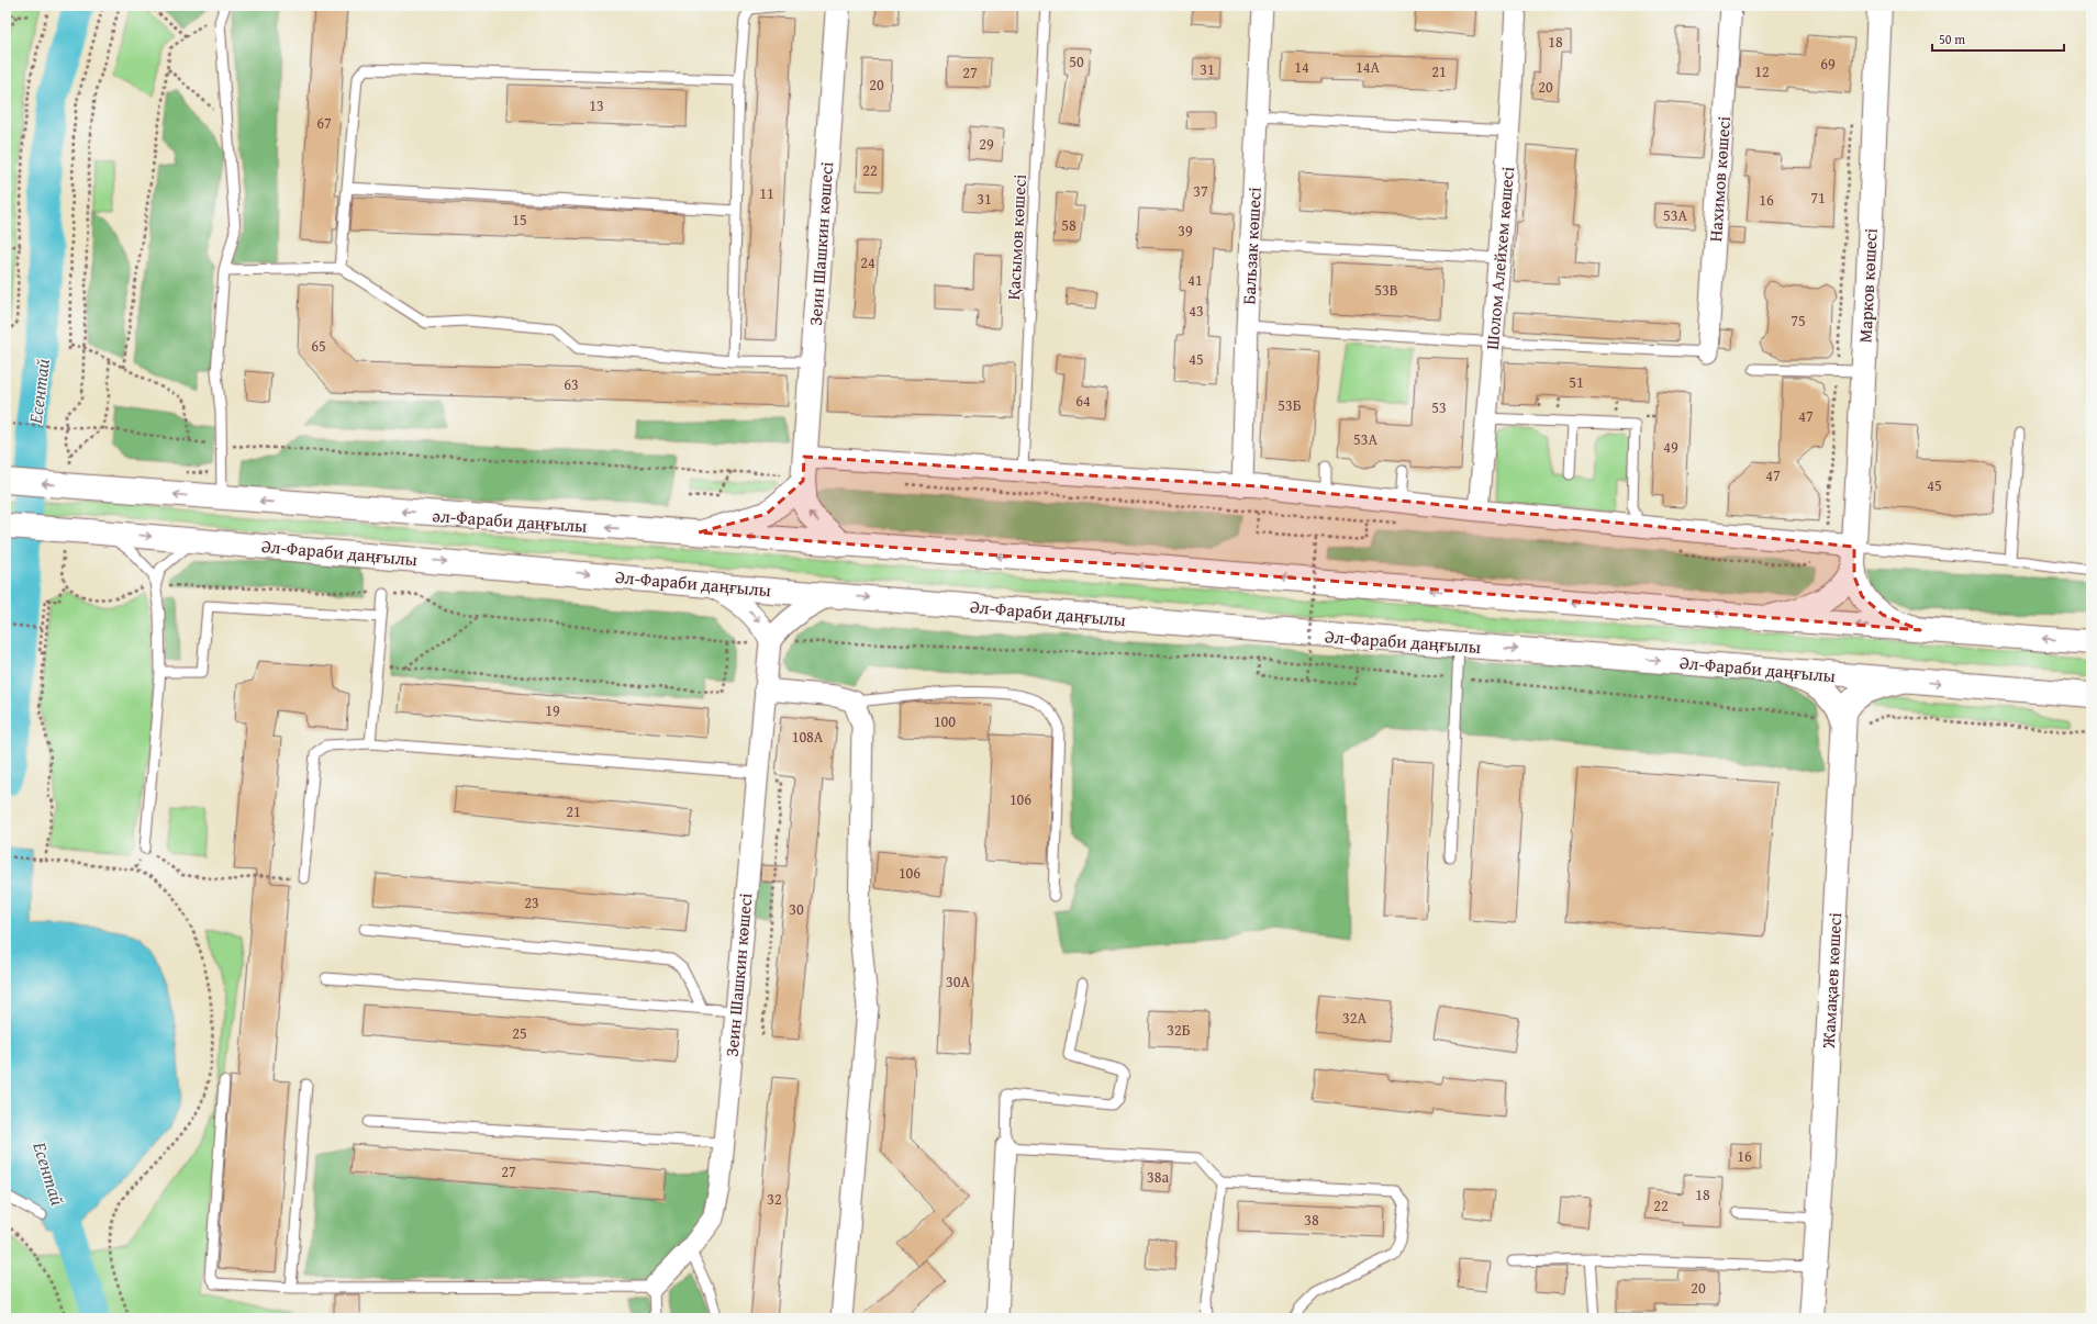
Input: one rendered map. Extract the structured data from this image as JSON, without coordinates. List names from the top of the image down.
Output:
{
  "streets": {
    "main road": [
      "Зеин Шашкин көшесі",
      "Марков көшесі",
      "әл-Фараби даңғылы",
      "Әл-Фараби даңғылы",
      "Жамақаев көшесі"
    ],
    "street": ["Нахимов көшесі", "Бальзак көшесі", "Шолом Алейхем көшесі"],
    "lane": ["Қасымов көшесі"]
  },
  "crossings": [
    ["Зеин Шашкин көшесі", "әл-Фараби даңғылы"],
    ["Әл-Фараби даңғылы", "Жамақаев көшесі"]
  ],
  "one_way": ["әл-Фараби даңғылы"],
  "water": ["Есентай"],
  "house_numbers": [
    "18",
    "50",
    "69",
    "14",
    "14А",
    "31",
    "21",
    "12",
    "27",
    "20",
    "20",
    "13",
    "67",
    "29",
    "22",
    "37",
    "11",
    "71",
    "31",
    "16",
    "53А",
    "15",
    "58",
    "39",
    "24",
    "41",
    "53В",
    "43",
    "75",
    "65",
    "45",
    "51",
    "63",
    "64",
    "53Б",
    "53",
    "47",
    "53А",
    "49",
    "47",
    "45",
    "19",
    "100",
    "108А",
    "106",
    "21",
    "106",
    "23",
    "30",
    "30А",
    "32А",
    "32Б",
    "25",
    "16",
    "27",
    "38а",
    "18",
    "32",
    "22",
    "38",
    "20"
  ],
  "scale_bar": "50 m"
}
